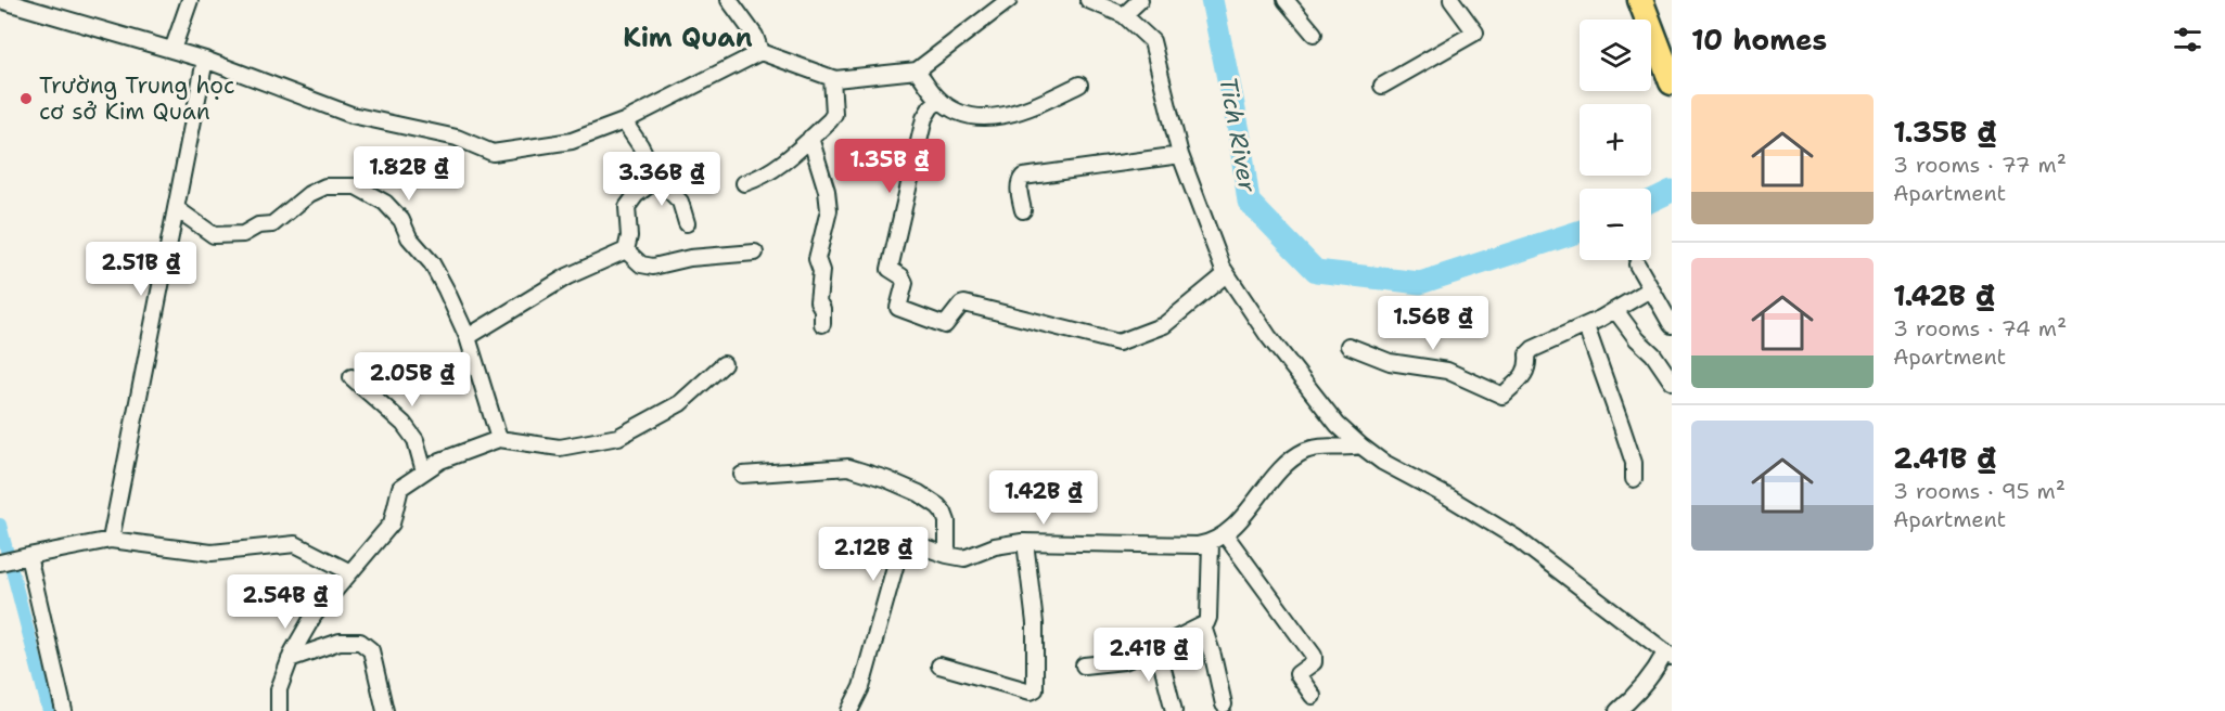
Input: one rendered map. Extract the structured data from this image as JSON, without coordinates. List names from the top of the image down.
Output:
{
  "districts": ["Kim Quan"],
  "water": ["Tich River"],
  "places": ["Trường Trung học cơ sở Kim Quan"],
  "page": {
    "heading": "10 homes",
    "map_buttons": ["+", "−"],
    "list": [
      {
        "name": "1.35B ₫",
        "note": "3 rooms · 77 m² · Apartment"
      },
      {
        "name": "1.42B ₫",
        "note": "3 rooms · 74 m² · Apartment"
      },
      {
        "name": "2.41B ₫",
        "note": "3 rooms · 95 m² · Apartment"
      }
    ],
    "price": [
      "1.35B ₫",
      "1.82B ₫",
      "3.36B ₫",
      "2.51B ₫",
      "1.56B ₫",
      "2.05B ₫",
      "1.42B ₫",
      "2.12B ₫",
      "2.54B ₫",
      "2.41B ₫"
    ]
  }
}
